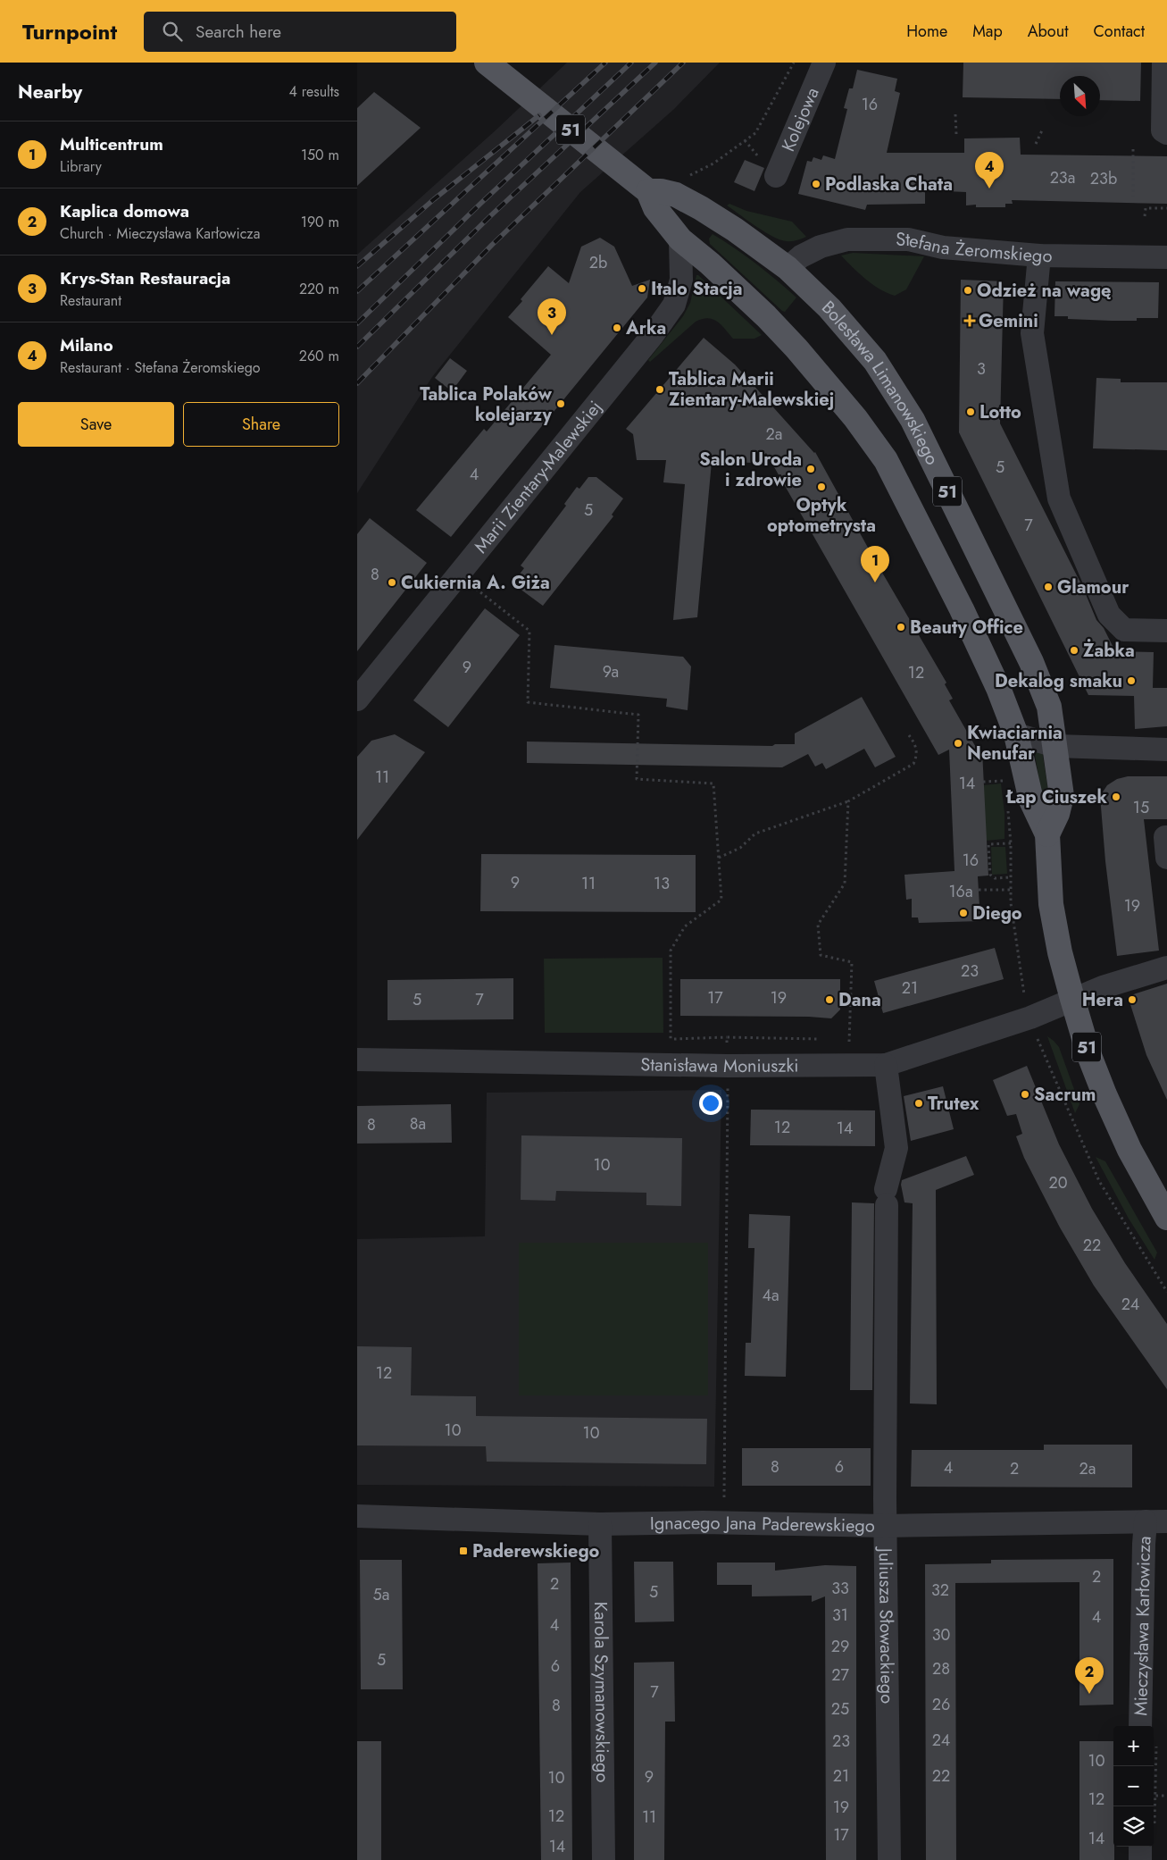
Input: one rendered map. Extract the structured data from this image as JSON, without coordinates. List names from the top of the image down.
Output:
{
  "streets": {
    "main road": ["51", "Bolesława Limanowskiego"],
    "street": [
      "Kolejowa",
      "Stefana Żeromskiego",
      "Marii Zientary-Malewskiej",
      "Stanisława Moniuszki",
      "Ignacego Jana Paderewskiego",
      "Mieczysława Karłowicza",
      "Juliusza Słowackiego",
      "Karola Szymanowskiego"
    ]
  },
  "crossings": [
    ["Stefana Żeromskiego", "Bolesława Limanowskiego"],
    ["Bolesława Limanowskiego", "Marii Zientary-Malewskiej"],
    ["Bolesława Limanowskiego", "Stanisława Moniuszki"],
    ["Stanisława Moniuszki", "Juliusza Słowackiego"],
    ["Ignacego Jana Paderewskiego", "Mieczysława Karłowicza"],
    ["Ignacego Jana Paderewskiego", "Juliusza Słowackiego"],
    ["Ignacego Jana Paderewskiego", "Karola Szymanowskiego"]
  ],
  "places": {
    "other": [
      "Podlaska Chata",
      "Italo Stacja",
      "Odzież na wagę",
      "Arka",
      "Tablica Marii Zientary-Malewskiej",
      "Tablica Polaków kolejarzy",
      "Lotto",
      "Salon Uroda i zdrowie",
      "Optyk optometrysta",
      "Cukiernia A. Giża",
      "Glamour",
      "Beauty Office",
      "Żabka",
      "Dekalog smaku",
      "Kwiaciarnia Nenufar",
      "Łap Ciuszek",
      "Diego",
      "Dana",
      "Hera",
      "Sacrum",
      "Trutex"
    ],
    "health": ["Gemini"],
    "transit": ["Paderewskiego"]
  },
  "house_numbers": [
    "16",
    "23a",
    "23b",
    "2b",
    "3",
    "2a",
    "5",
    "4",
    "5",
    "7",
    "8",
    "9",
    "9a",
    "12",
    "11",
    "14",
    "15",
    "16",
    "9",
    "11",
    "13",
    "16a",
    "19",
    "23",
    "21",
    "17",
    "19",
    "5",
    "7",
    "8a",
    "8",
    "12",
    "14",
    "10",
    "20",
    "22",
    "4a",
    "24",
    "12",
    "10",
    "10",
    "8",
    "6",
    "4",
    "2",
    "2a",
    "2",
    "2",
    "33",
    "32",
    "5",
    "5a",
    "31",
    "4",
    "4",
    "30",
    "29",
    "5",
    "6",
    "28",
    "27",
    "7",
    "26",
    "8",
    "25",
    "24",
    "23",
    "10",
    "21",
    "22",
    "9",
    "10",
    "12",
    "19",
    "12",
    "11",
    "17",
    "14",
    "14"
  ],
  "north": "bottom right",
  "page": {
    "header": "Turnpoint",
    "search": "Search here",
    "nav": [
      "Home",
      "Map",
      "About",
      "Contact"
    ],
    "heading": ["Nearby", "4 results"],
    "list": [
      {
        "mark": "1",
        "name": "Multicentrum",
        "note": "Library",
        "value": "150 m"
      },
      {
        "mark": "2",
        "name": "Kaplica domowa",
        "note": "Church · Mieczysława Karłowicza",
        "value": "190 m"
      },
      {
        "mark": "3",
        "name": "Krys-Stan Restauracja",
        "note": "Restaurant",
        "value": "220 m"
      },
      {
        "mark": "4",
        "name": "Milano",
        "note": "Restaurant · Stefana Żeromskiego",
        "value": "260 m"
      }
    ],
    "pins": [
      "4",
      "3",
      "1",
      "2"
    ],
    "buttons": ["Save", "Share"],
    "map_buttons": ["+", "−"]
  }
}
